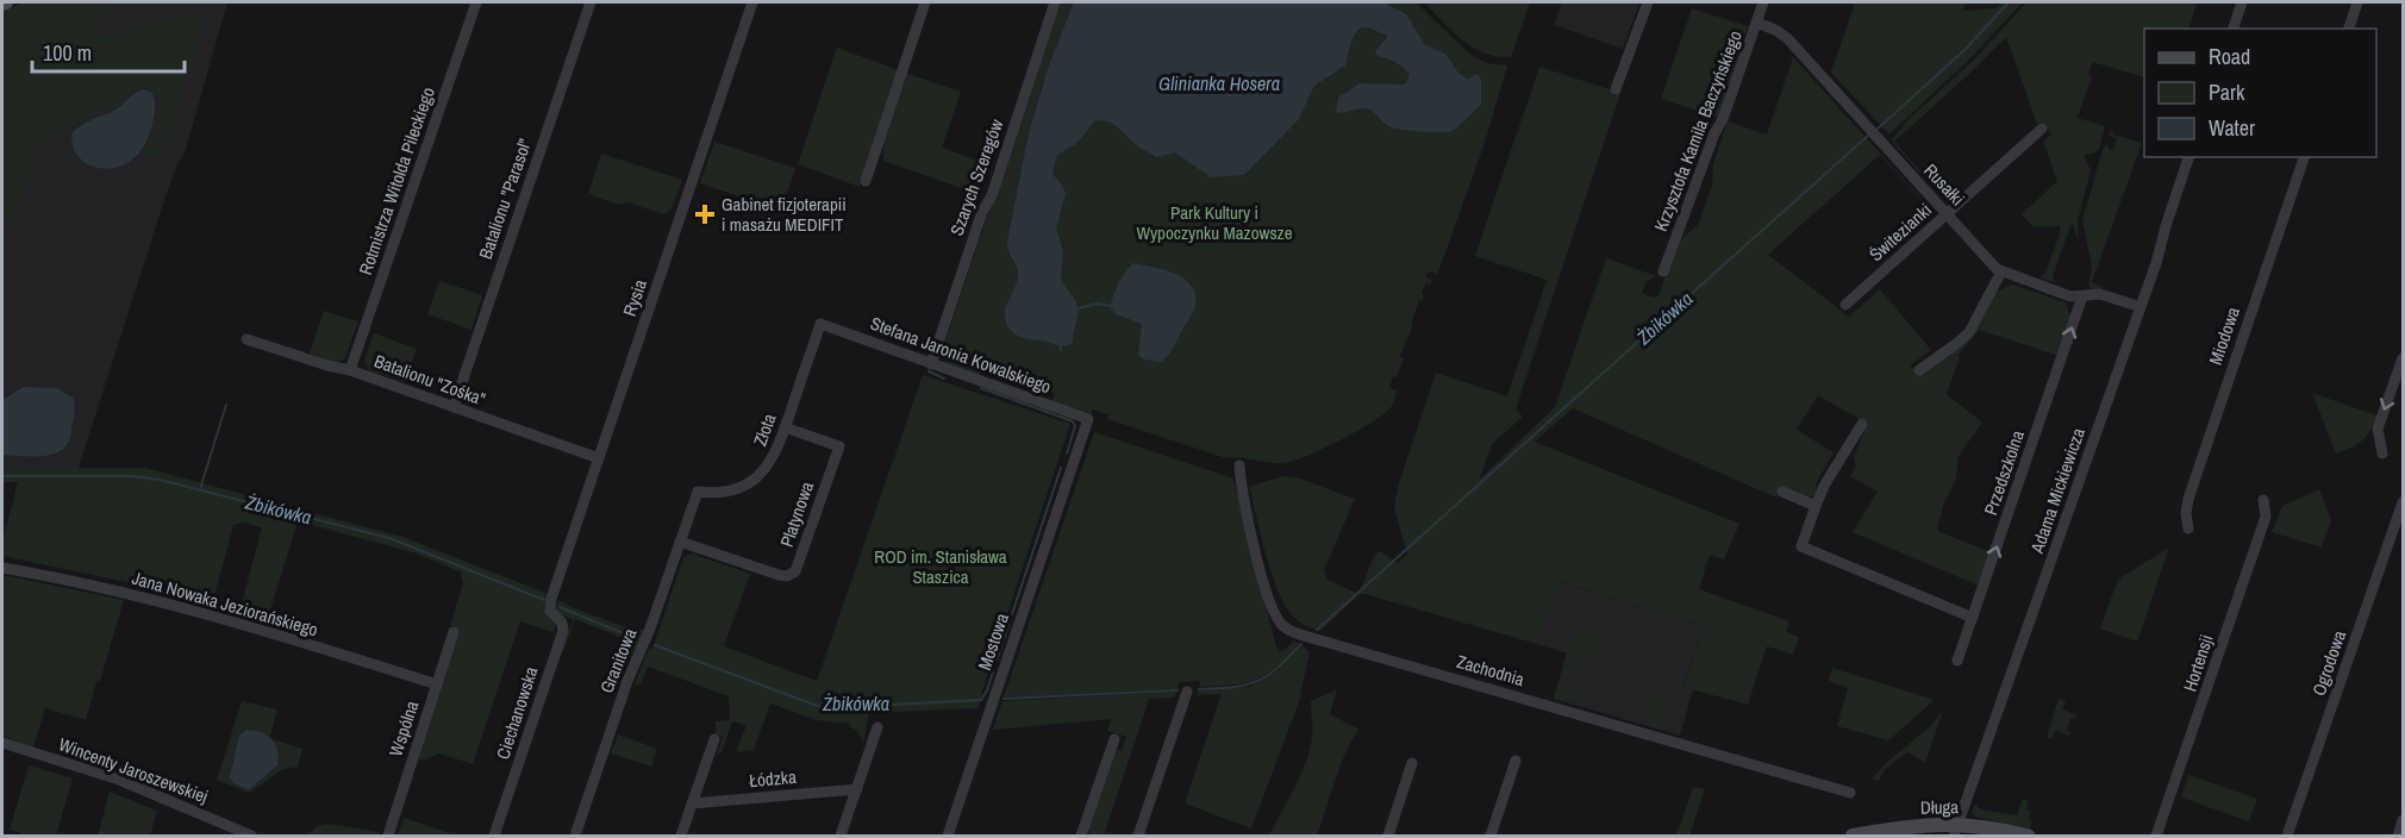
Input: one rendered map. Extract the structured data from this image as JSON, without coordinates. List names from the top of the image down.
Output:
{
  "streets": {
    "street": [
      "Krzysztofa Kamila Baczyńskiego",
      "Szarych Szeregów",
      "Rotmistrza Witolda Pileckiego",
      "Rusałki",
      "Batalionu \"Parasol\"",
      "Świtezianki",
      "Rysia",
      "Miodowa",
      "Stefana Jaronia Kowalskiego",
      "Batalionu \"Zośka\"",
      "Złota",
      "Przedszkolna",
      "Adama Mickiewicza",
      "Platynowa",
      "Jana Nowaka Jeziorańskiego",
      "Mostowa",
      "Granitowa",
      "Hortensji",
      "Ogrodowa",
      "Zachodnia",
      "Ciechanowska",
      "Wspólna",
      "Wincenty Jaroszewskiej",
      "Łódzka",
      "Długa"
    ]
  },
  "crossings": [
    ["Krzysztofa Kamila Baczyńskiego", "Rusałki"],
    ["Szarych Szeregów", "Stefana Jaronia Kowalskiego"],
    ["Rotmistrza Witolda Pileckiego", "Batalionu \"Zośka\""],
    ["Rusałki", "Świtezianki"],
    ["Rusałki", "Przedszkolna"],
    ["Rusałki", "Adama Mickiewicza"],
    ["Batalionu \"Parasol\"", "Batalionu \"Zośka\""],
    ["Rysia", "Batalionu \"Zośka\""],
    ["Rysia", "Ciechanowska"],
    ["Stefana Jaronia Kowalskiego", "Złota"],
    ["Stefana Jaronia Kowalskiego", "Mostowa"],
    ["Złota", "Platynowa"],
    ["Złota", "Granitowa"],
    ["Adama Mickiewicza", "Długa"],
    ["Platynowa", "Granitowa"],
    ["Jana Nowaka Jeziorańskiego", "Wspólna"]
  ],
  "one_way": ["Przedszkolna"],
  "water": ["Glinianka Hosera", "Żbikówka"],
  "parks": ["Park Kultury i Wypoczynku Mazowsze", "ROD im. Stanisława Staszica"],
  "places": {
    "health": ["Gabinet fizjoterapii i masażu MEDIFIT"]
  },
  "legend": ["Road", "Park", "Water"],
  "scale_bar": "100 m"
}
